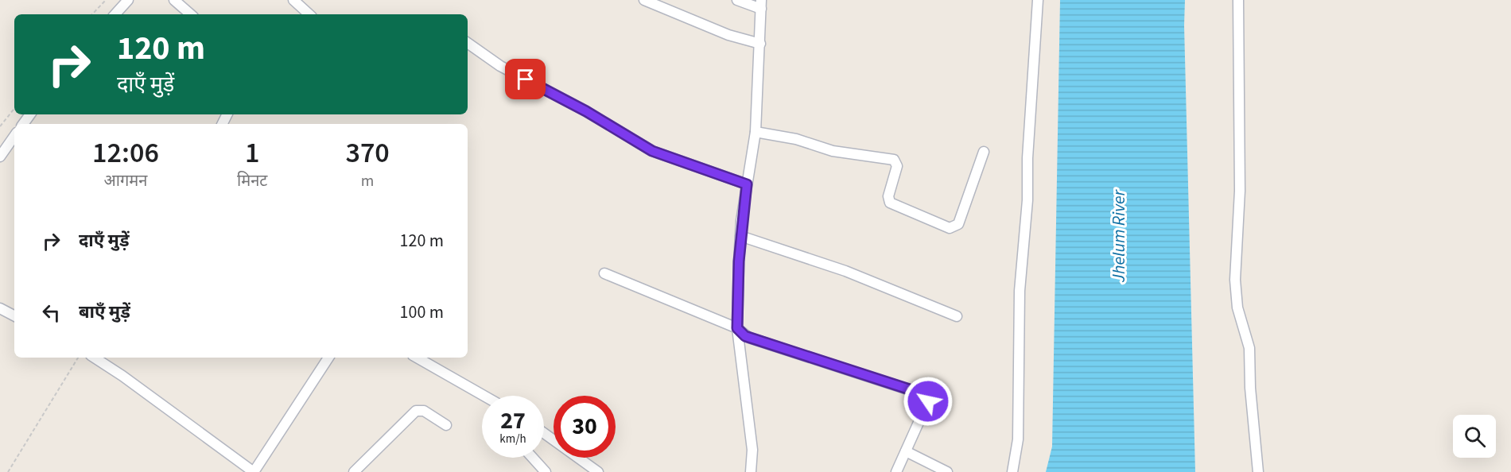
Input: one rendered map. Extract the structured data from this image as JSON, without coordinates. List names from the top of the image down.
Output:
{
  "water": ["Jhelum River"],
  "page": {
    "turn": ["120 m", "दाएँ मुड़ें"],
    "eta": [
      "12:06",
      "आगमन",
      "1",
      "मिनट",
      "370",
      "m"
    ],
    "list": [
      {
        "name": "दाएँ मुड़ें",
        "value": "120 m"
      },
      {
        "name": "बाएँ मुड़ें",
        "value": "100 m"
      }
    ],
    "speed": "27 km/h",
    "limit": "30"
  }
}
